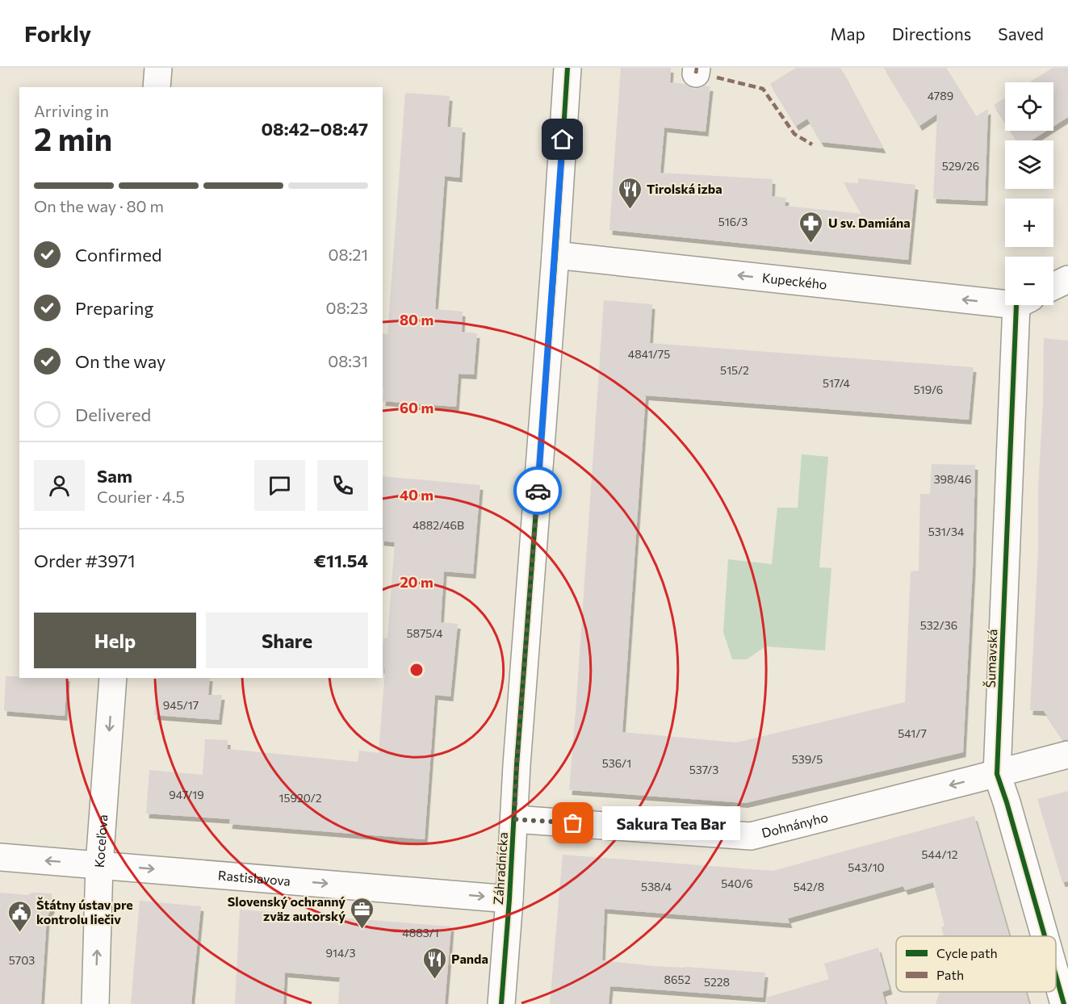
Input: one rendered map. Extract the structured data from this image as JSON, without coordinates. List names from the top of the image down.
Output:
{
  "streets": {
    "street": [
      "Kupeckého",
      "Šumavská",
      "Dohnányho",
      "Koceľova",
      "Záhradnícka",
      "Rastislavova"
    ]
  },
  "crossings": [
    ["Kupeckého", "Záhradnícka"],
    ["Šumavská", "Dohnányho"],
    ["Dohnányho", "Záhradnícka"],
    ["Koceľova", "Rastislavova"],
    ["Záhradnícka", "Rastislavova"]
  ],
  "one_way": ["Kupeckého", "Dohnányho"],
  "places": {
    "restaurant": ["Tirolská izba", "Panda"],
    "pharmacy": ["U sv. Damiána"],
    "other": ["Sakura Tea Bar"],
    "office": ["Slovenský ochranný zväz autorský"],
    "public building": ["Štátny ústav pre kontrolu liečiv"]
  },
  "house_numbers": [
    "4789",
    "529/26",
    "516/3",
    "4841/75",
    "515/2",
    "517/4",
    "519/6",
    "398/46",
    "4882/46B",
    "531/34",
    "532/36",
    "5875/4",
    "945/17",
    "541/7",
    "539/5",
    "536/1",
    "537/3",
    "947/19",
    "15920/2",
    "544/12",
    "543/10",
    "540/6",
    "538/4",
    "542/8",
    "4883/1",
    "914/3",
    "5703",
    "8652",
    "5228"
  ],
  "legend": ["Cycle path", "Path"],
  "page": {
    "header": "Forkly",
    "nav": ["Map", "Directions", "Saved"],
    "map_buttons": ["+", "−"],
    "heading": ["2 min", "Arriving in", "08:42–08:47"],
    "panel": [
      "Sam",
      "Courier · 4.5",
      "Order #3971",
      "€11.54"
    ],
    "bar": "On the way · 80 m",
    "list": [
      ["Confirmed", "08:21"],
      ["Preparing", "08:23"],
      ["On the way", "08:31"],
      "Delivered"
    ],
    "buttons": ["Help", "Share"],
    "bubble": "Sakura Tea Bar"
  },
  "rings": [
    "80 m",
    "60 m",
    "40 m",
    "20 m"
  ]
}
